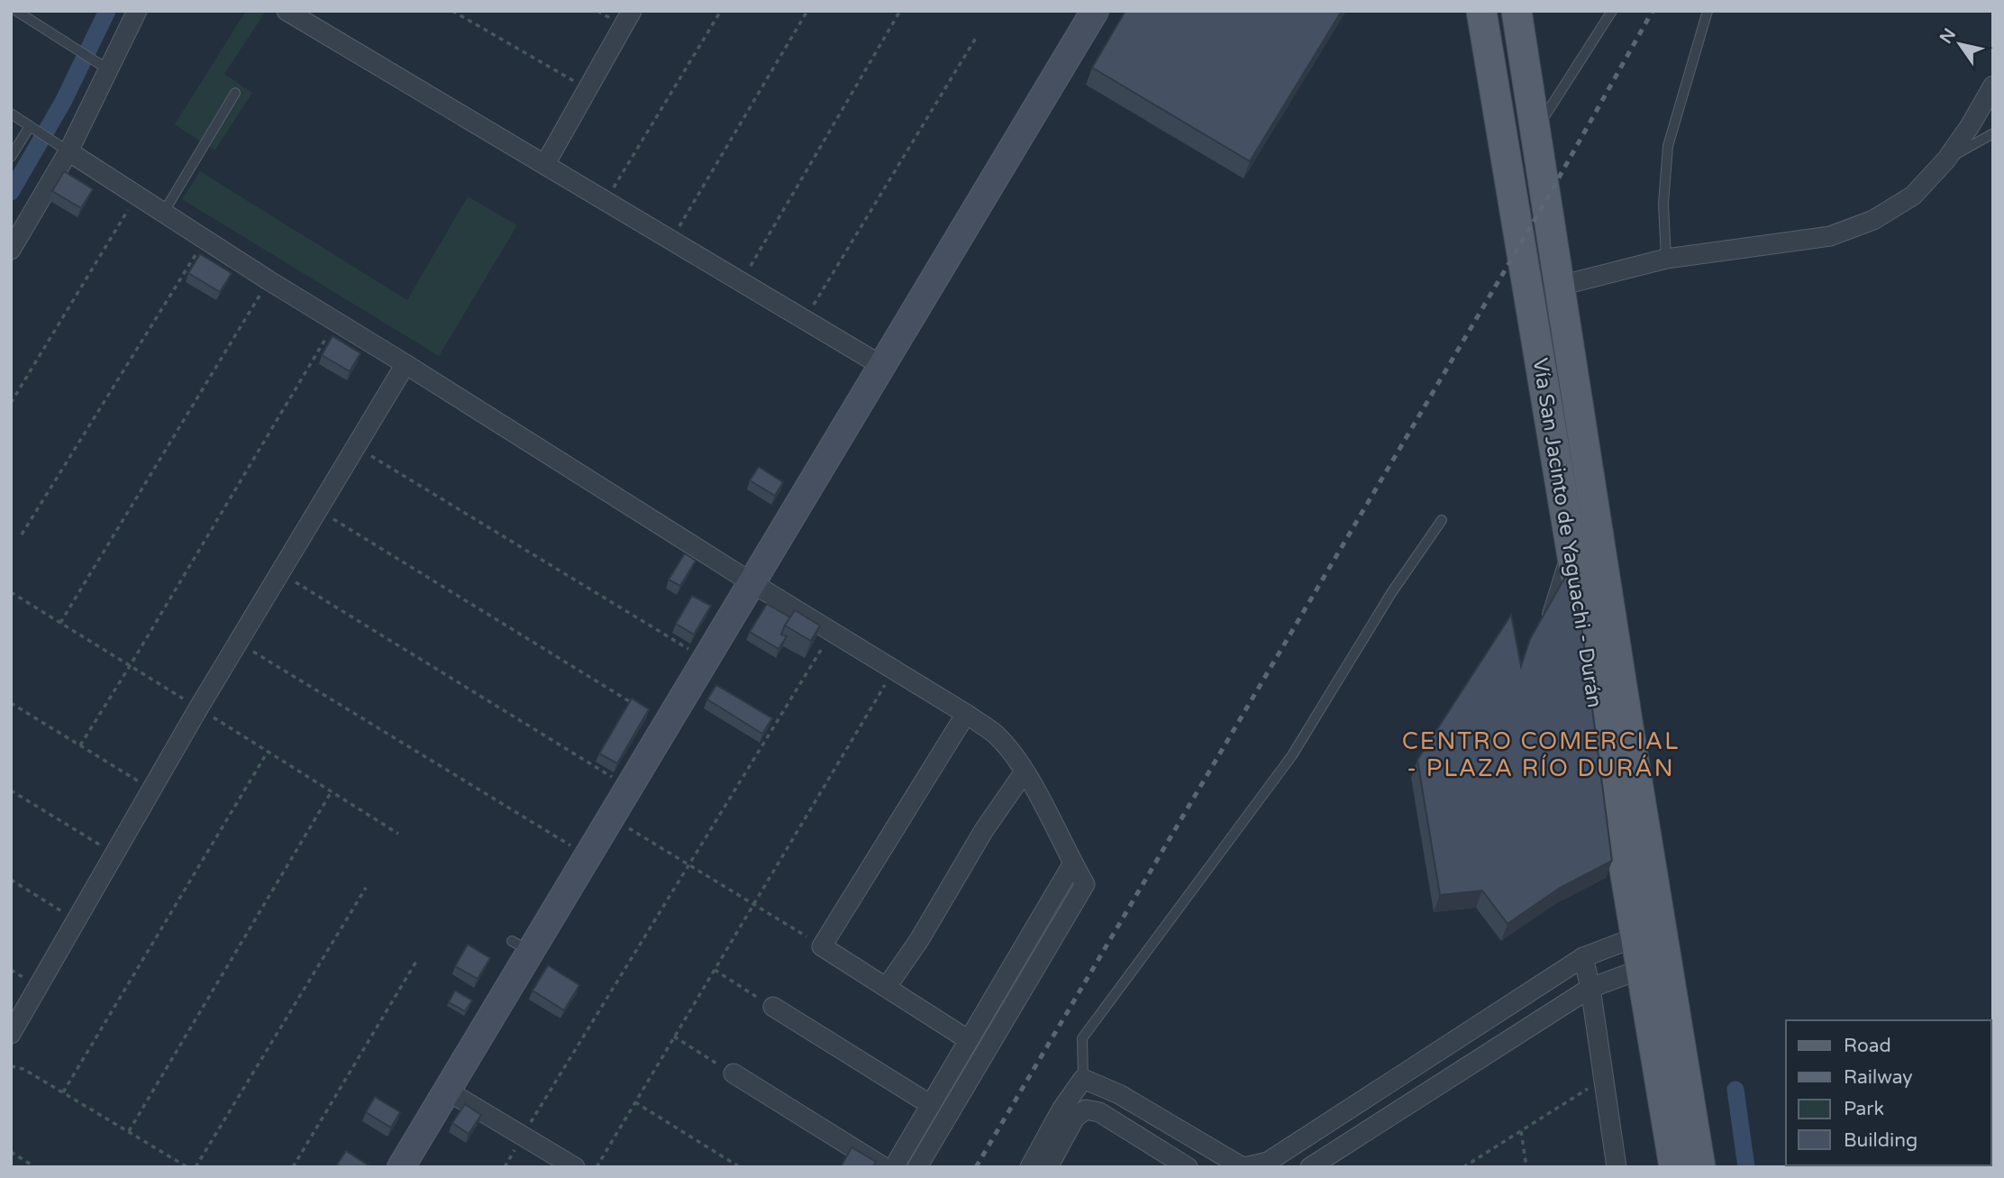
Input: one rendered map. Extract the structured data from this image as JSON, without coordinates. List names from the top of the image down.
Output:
{
  "streets": {
    "main road": ["Vía San Jacinto de Yaguachi - Durán"]
  },
  "districts": ["CENTRO COMERCIAL - PLAZA RÍO DURÁN"],
  "legend": [
    "Road",
    "Railway",
    "Park",
    "Building"
  ],
  "north": "top left"
}
